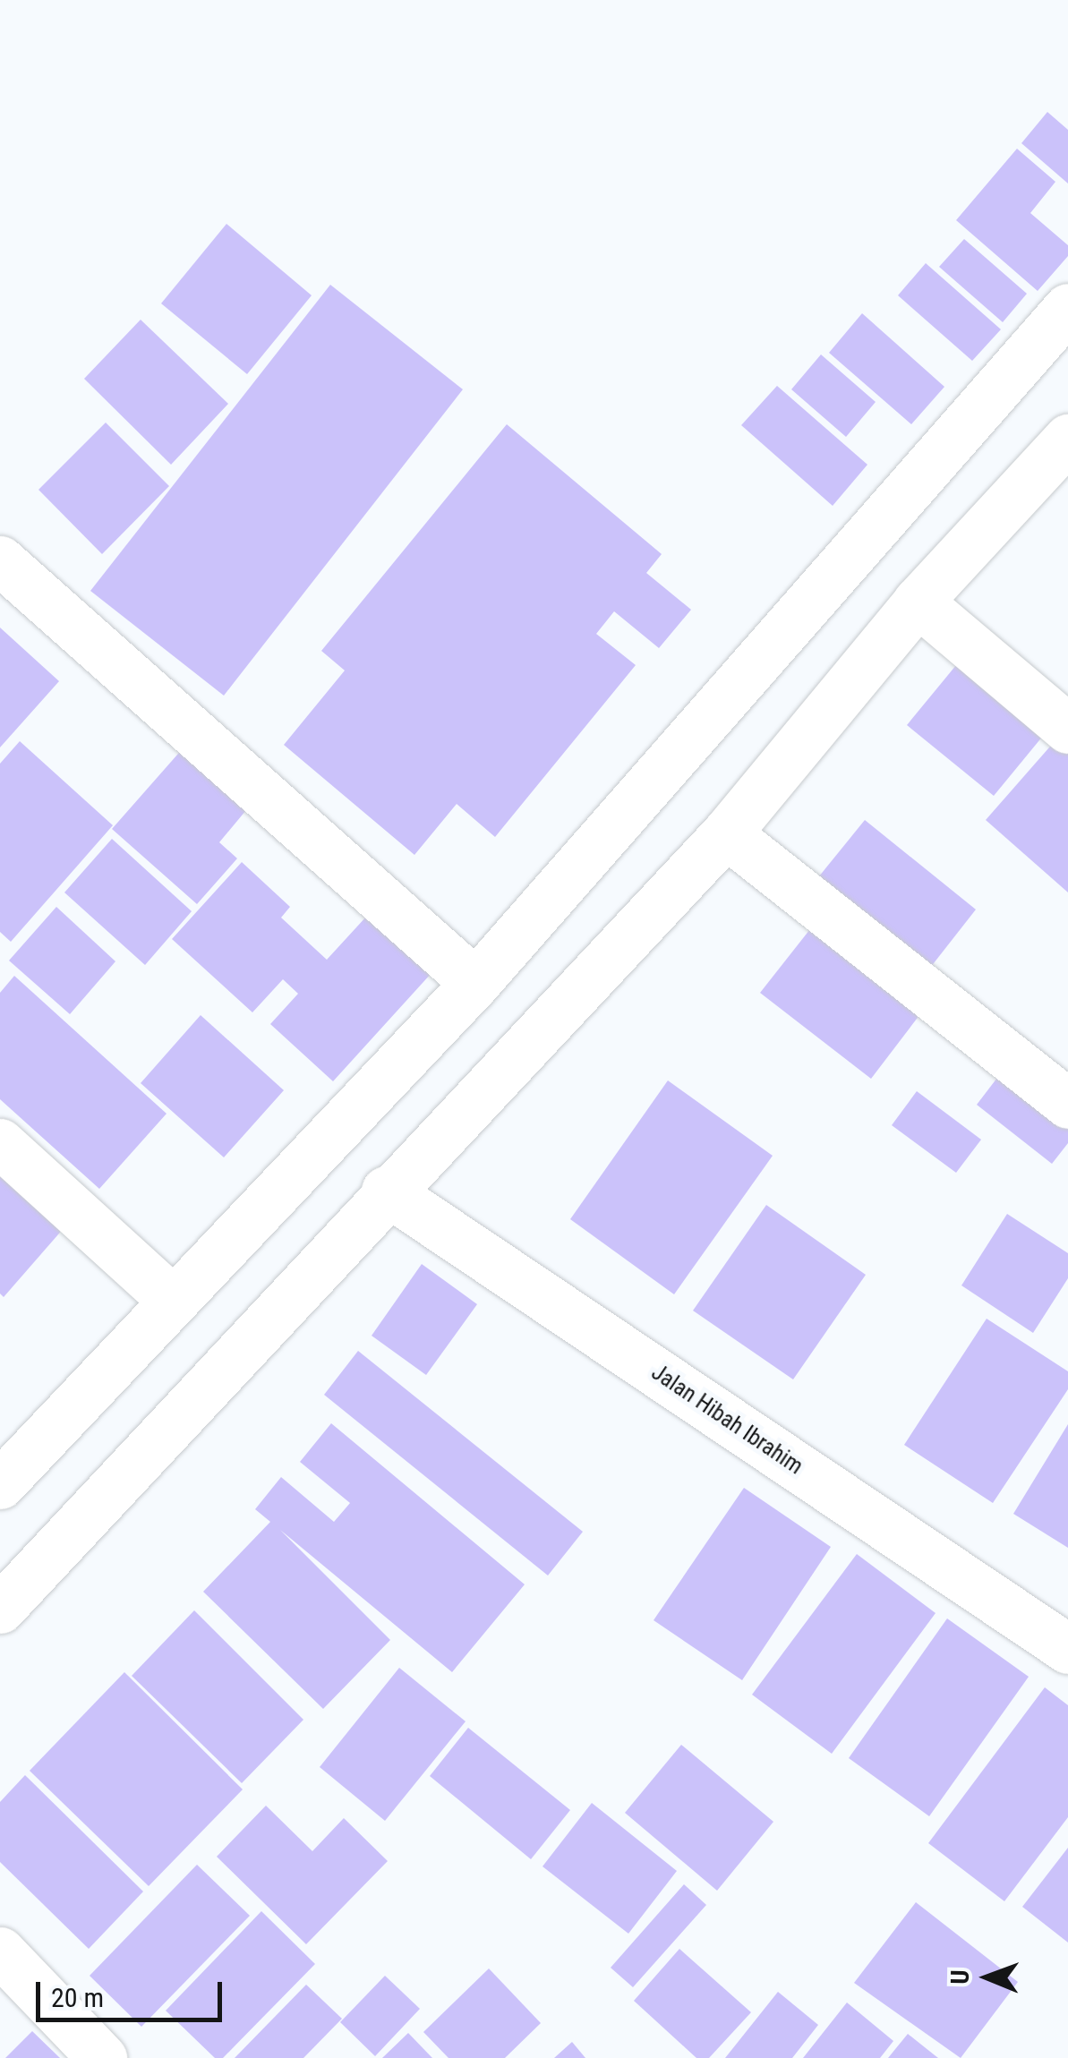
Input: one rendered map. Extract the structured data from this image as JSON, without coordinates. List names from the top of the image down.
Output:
{
  "streets": {
    "main road": ["Jalan Hibah Ibrahim"]
  },
  "scale_bar": "20 m",
  "north": "left"
}
